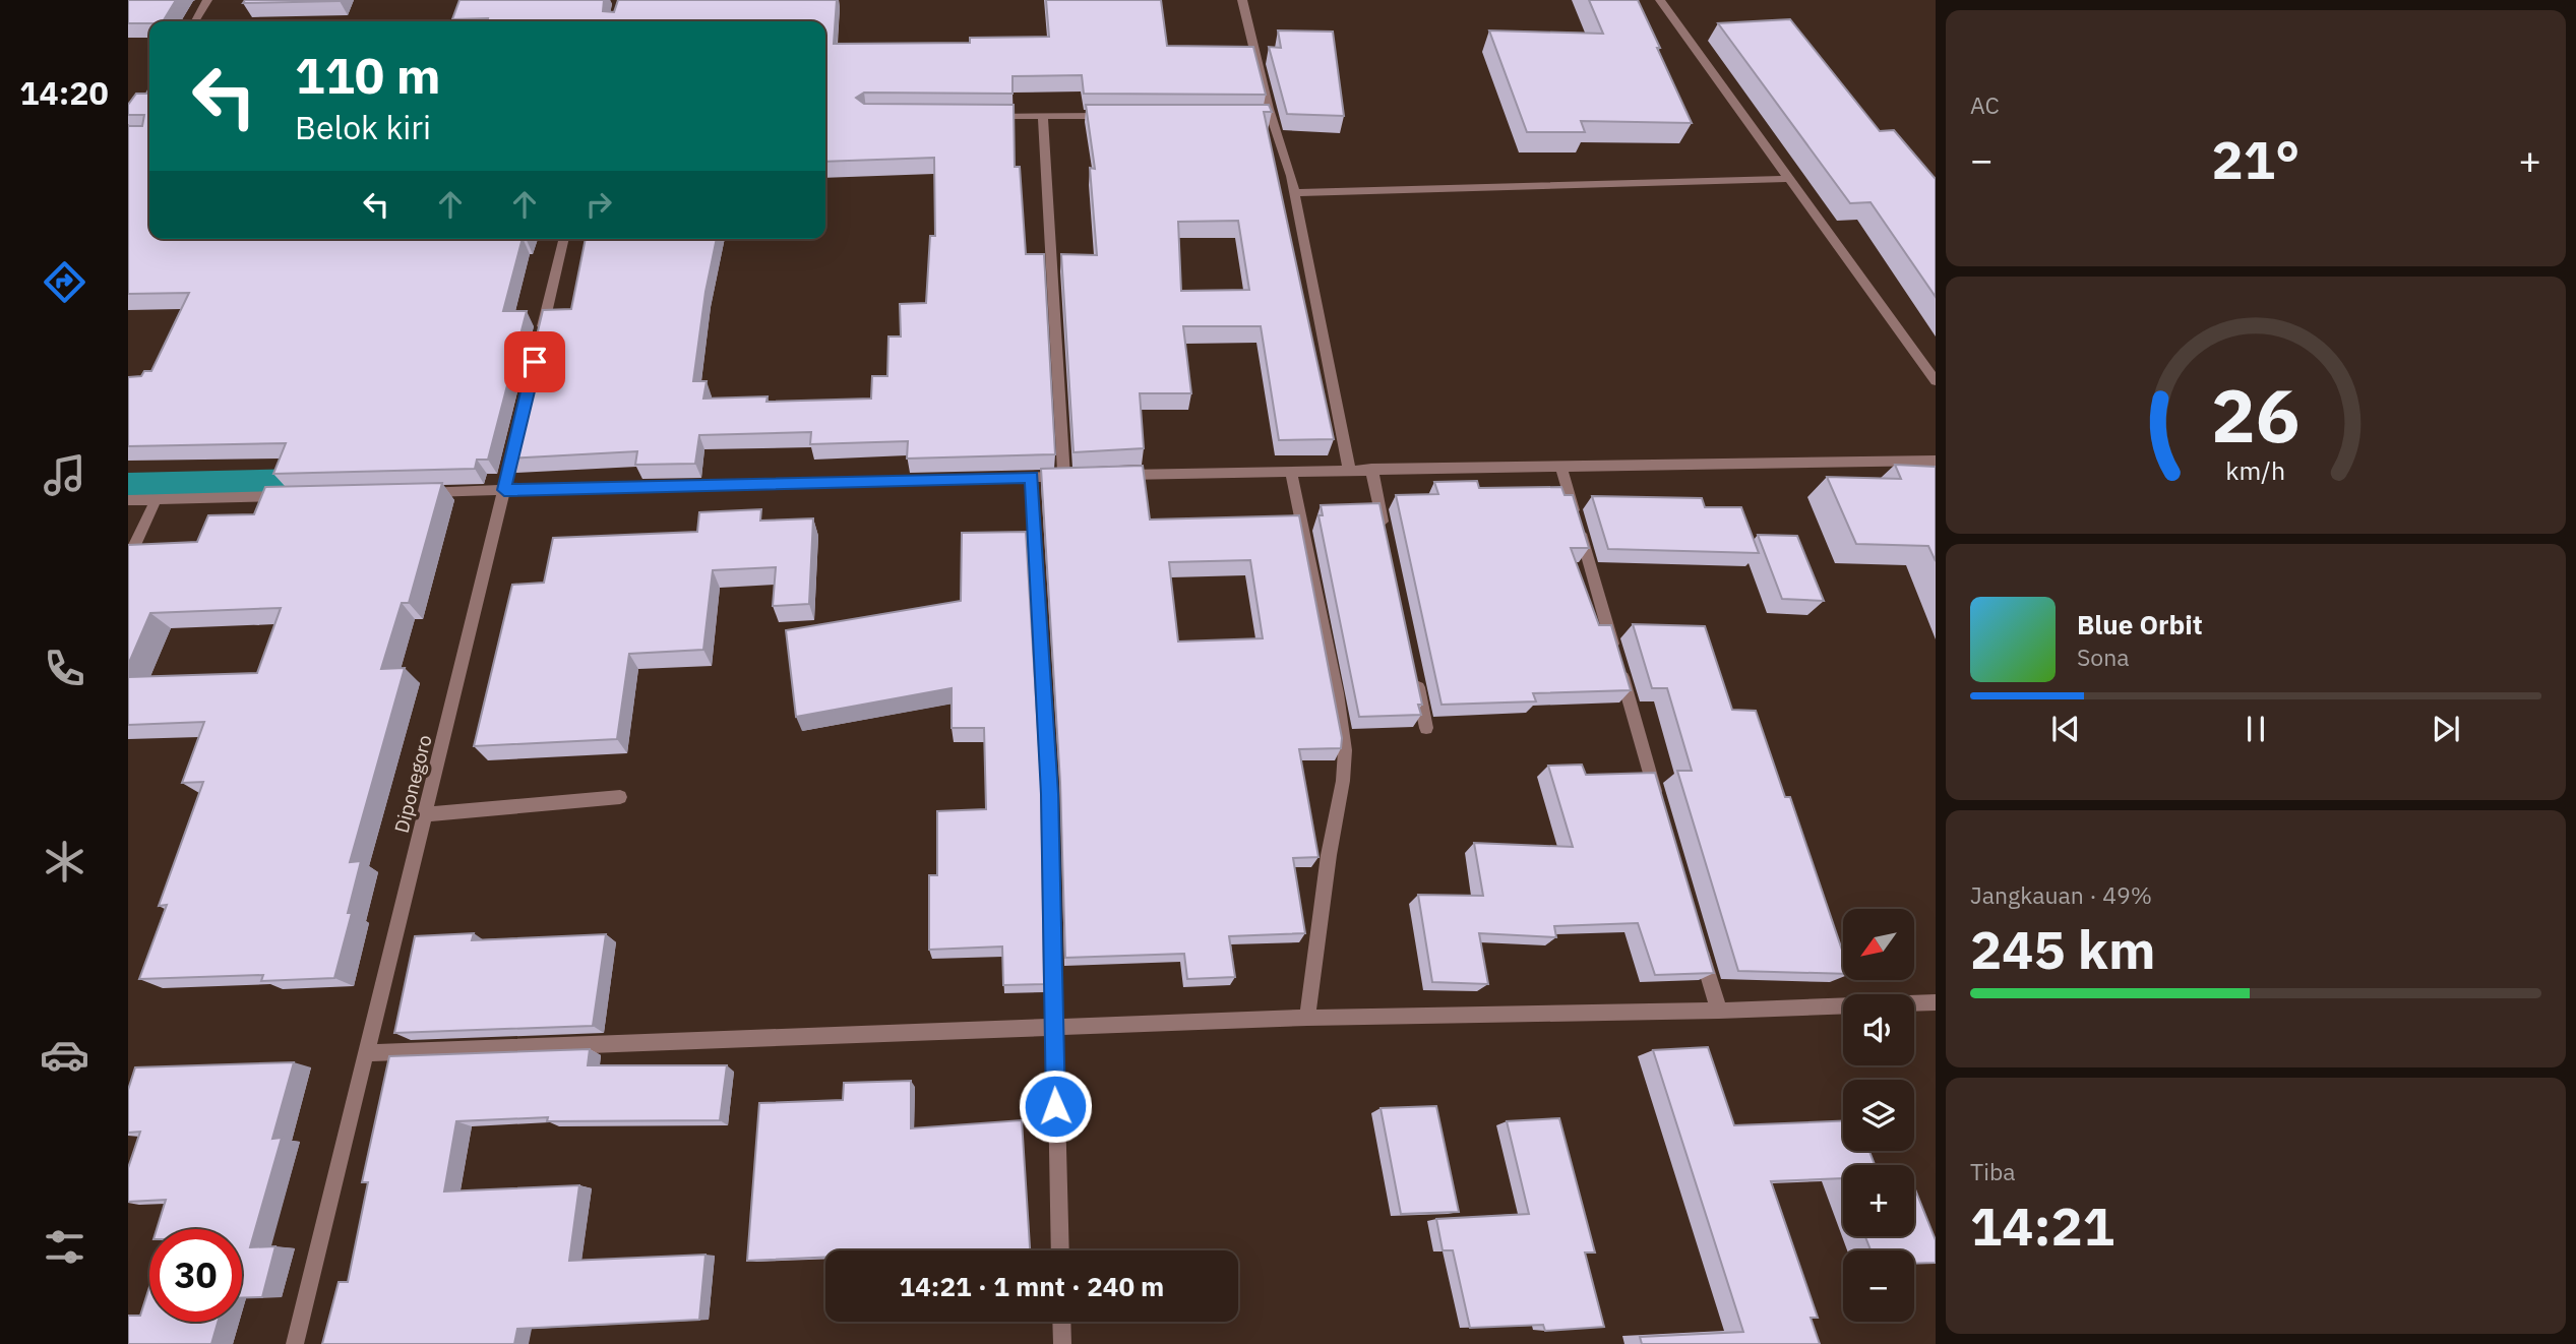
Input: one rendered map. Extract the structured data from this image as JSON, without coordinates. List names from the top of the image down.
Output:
{
  "streets": {
    "street": ["Diponegoro"]
  },
  "north": "bottom left",
  "page": {
    "tabs": "14:20",
    "tile": [
      "AC",
      ["Jangkauan · 49%", "245 km"],
      ["Tiba", "14:21"]
    ],
    "turn": ["110 m", "Belok kiri"],
    "heat": ["−", "21°", "+"],
    "song": ["Blue Orbit", "Sona"],
    "map_buttons": ["+", "−"],
    "limit": "30",
    "trip": "14:21 · 1 mnt · 240 m",
    "gauge": ["26", "km/h"]
  }
}
